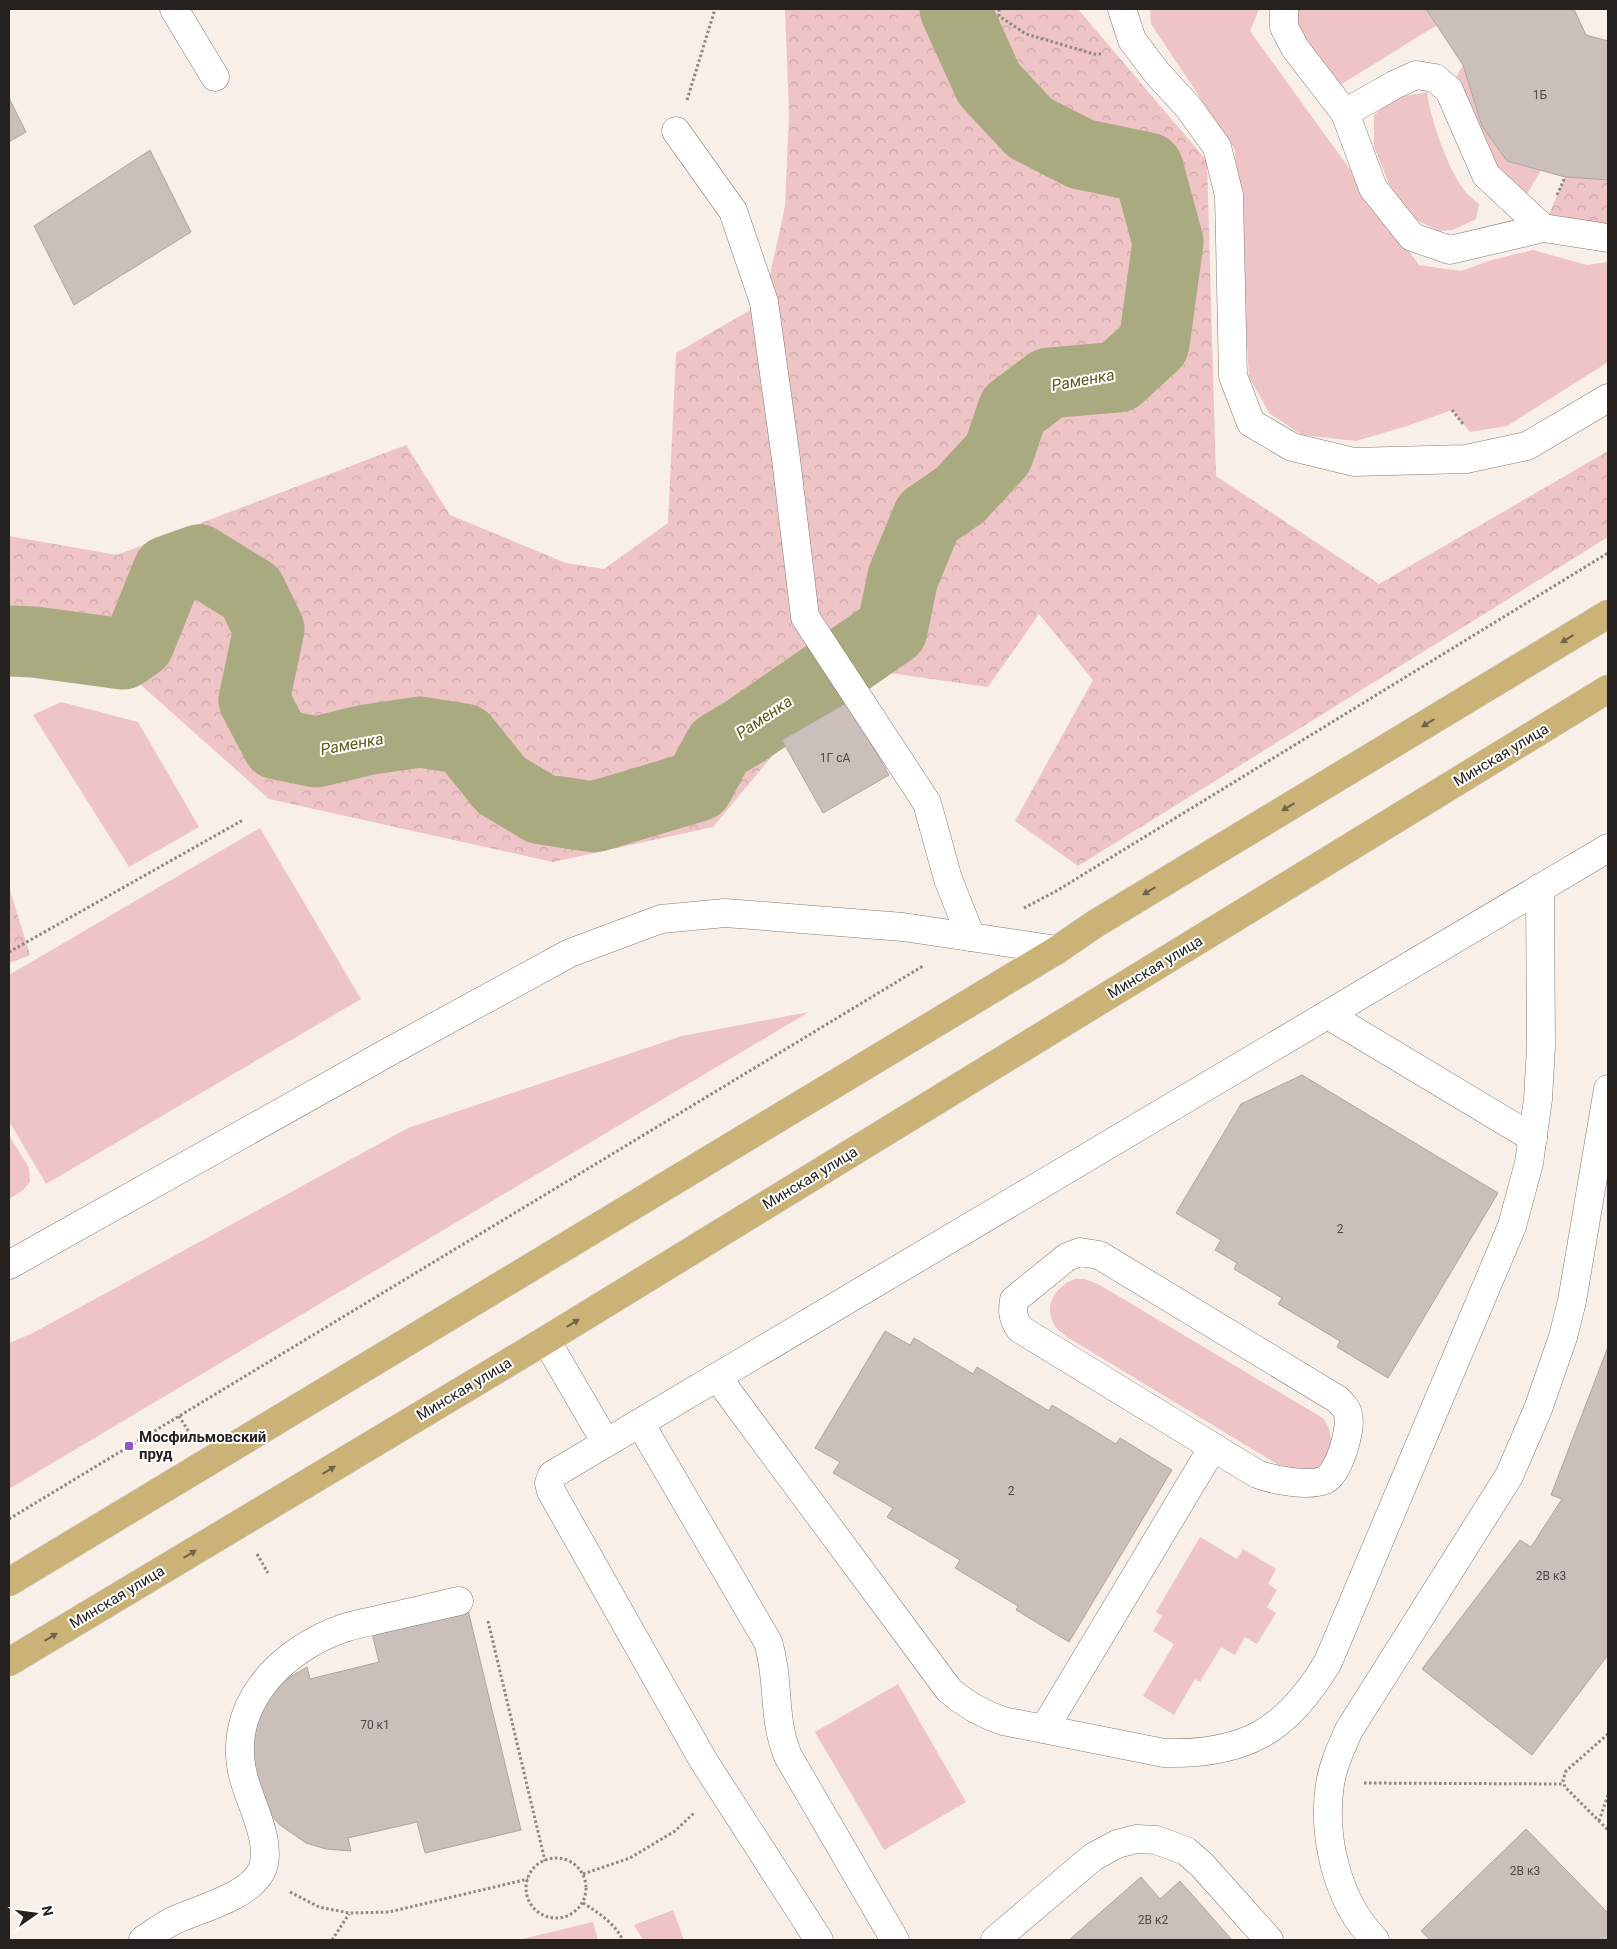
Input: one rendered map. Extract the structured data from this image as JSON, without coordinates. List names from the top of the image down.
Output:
{
  "streets": {
    "main road": ["Минская улица"]
  },
  "water": ["Раменка"],
  "places": {
    "transit": ["Мосфильмовский пруд"]
  },
  "house_numbers": [
    "1Б",
    "1Г сА",
    "2",
    "2",
    "2В к3",
    "70 к1",
    "2В к3",
    "2В к2"
  ],
  "north": "right"
}
